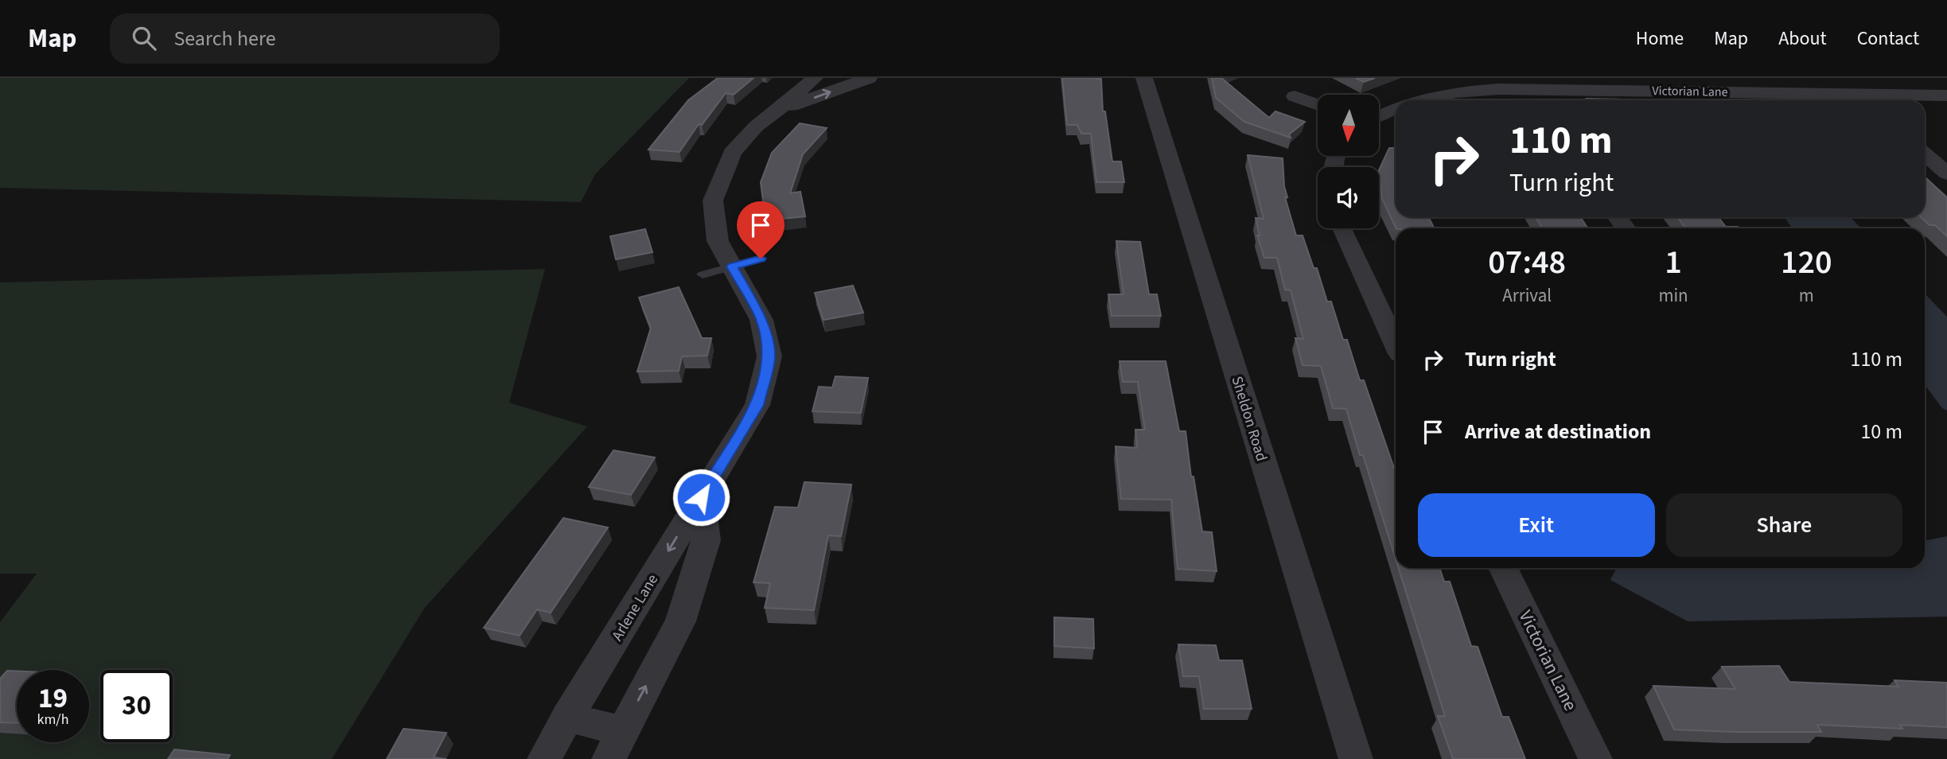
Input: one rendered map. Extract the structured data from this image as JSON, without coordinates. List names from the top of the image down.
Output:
{
  "streets": {
    "street": ["Victorian Lane", "Sheldon Road", "Arlene Lane"]
  },
  "north": "bottom",
  "page": {
    "header": "Map",
    "search": "Search here",
    "nav": [
      "Home",
      "Map",
      "About",
      "Contact"
    ],
    "turn": ["110 m", "Turn right"],
    "eta": [
      "07:48",
      "Arrival",
      "1",
      "min",
      "120",
      "m"
    ],
    "list": [
      {
        "name": "Turn right",
        "value": "110 m"
      },
      {
        "name": "Arrive at destination",
        "value": "10 m"
      }
    ],
    "buttons": ["Exit", "Share"],
    "speed": "19 km/h",
    "limit": "30"
  }
}
